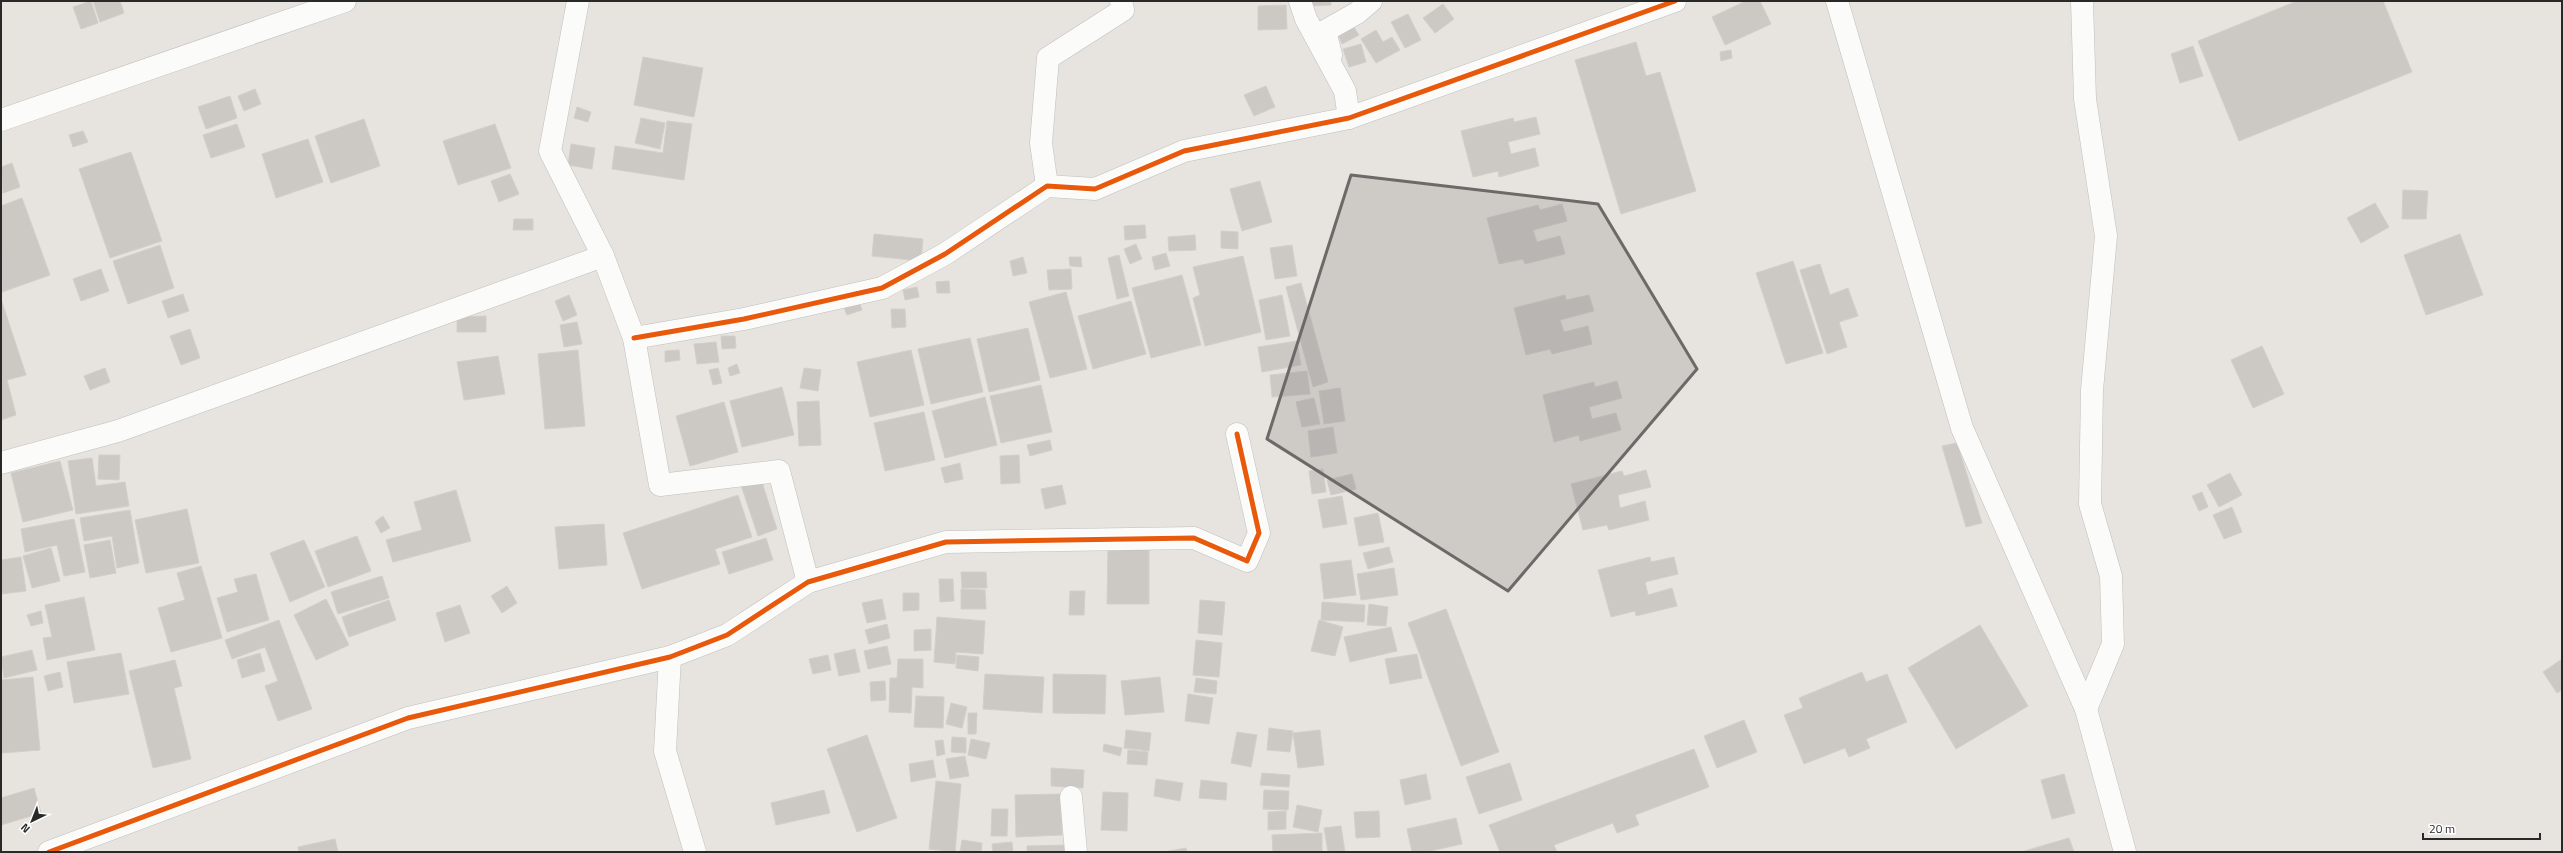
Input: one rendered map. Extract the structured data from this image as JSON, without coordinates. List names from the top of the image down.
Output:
{
  "scale_bar": "20 m",
  "north": "bottom left"
}
